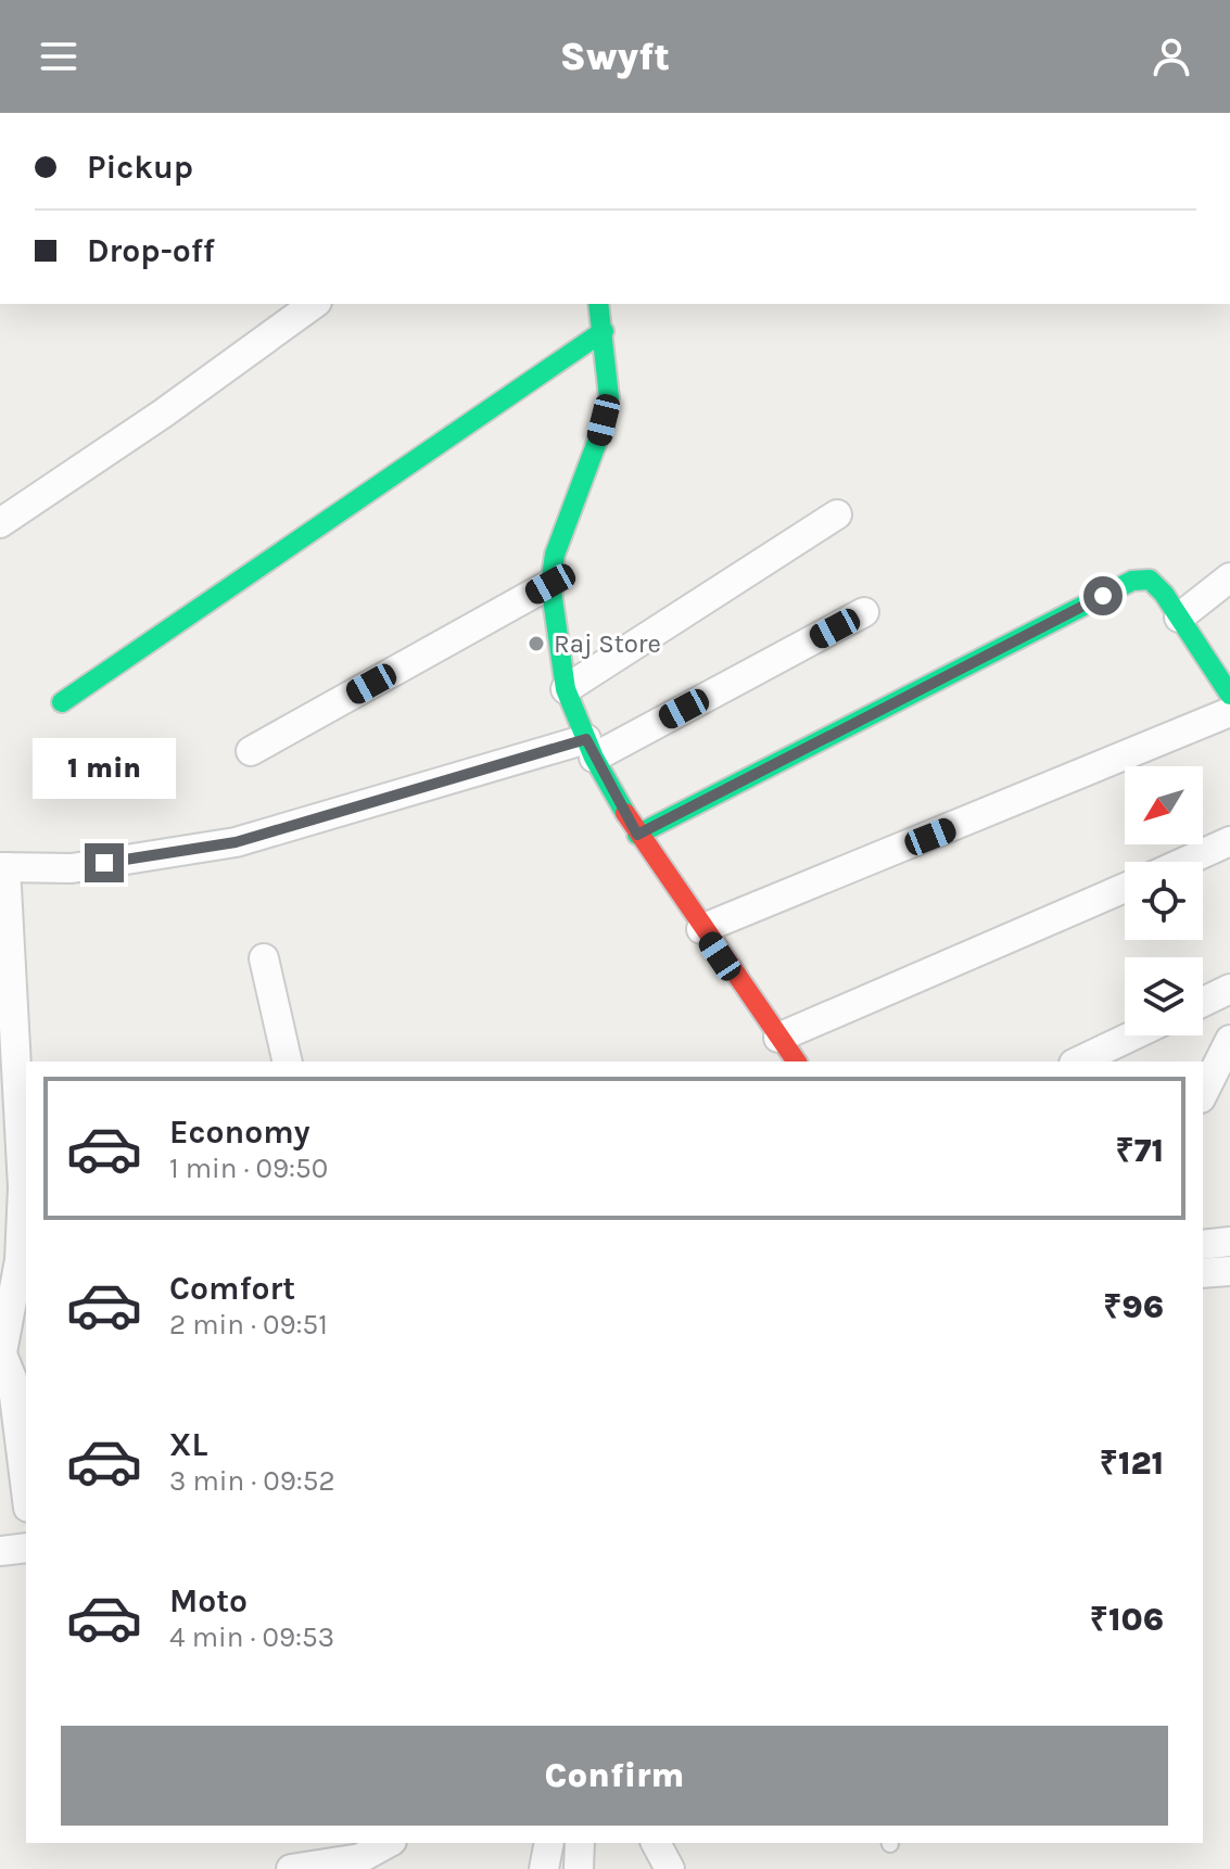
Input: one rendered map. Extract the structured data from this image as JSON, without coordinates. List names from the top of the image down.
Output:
{
  "places": ["Raj Store"],
  "north": "bottom left",
  "page": {
    "header": "Swyft",
    "banner": ["Pickup", "Drop-off"],
    "bubble": "1 min",
    "list": [
      {
        "name": "Economy",
        "note": "1 min · 09:50",
        "value": "₹71"
      },
      {
        "name": "Comfort",
        "note": "2 min · 09:51",
        "value": "₹96"
      },
      {
        "name": "XL",
        "note": "3 min · 09:52",
        "value": "₹121"
      },
      {
        "name": "Moto",
        "note": "4 min · 09:53",
        "value": "₹106"
      }
    ],
    "buttons": "Confirm"
  }
}
